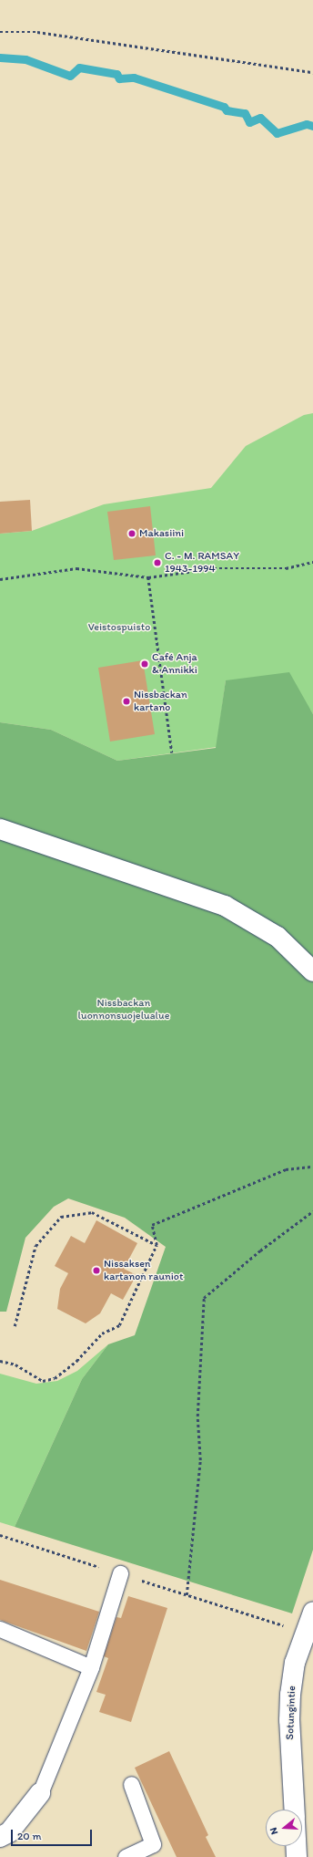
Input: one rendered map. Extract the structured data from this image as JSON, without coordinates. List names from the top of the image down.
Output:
{
  "streets": {
    "street": ["Sotungintie"]
  },
  "parks": ["Veistospuisto", "Nissbackan luonnonsuojelualue"],
  "places": [
    "Makasiini",
    "C. - M. RAMSAY 1943-1994",
    "Café Anja & Annikki",
    "Nissbackan kartano",
    "Nissaksen kartanon rauniot"
  ],
  "scale_bar": "20 m",
  "north": "left"
}
